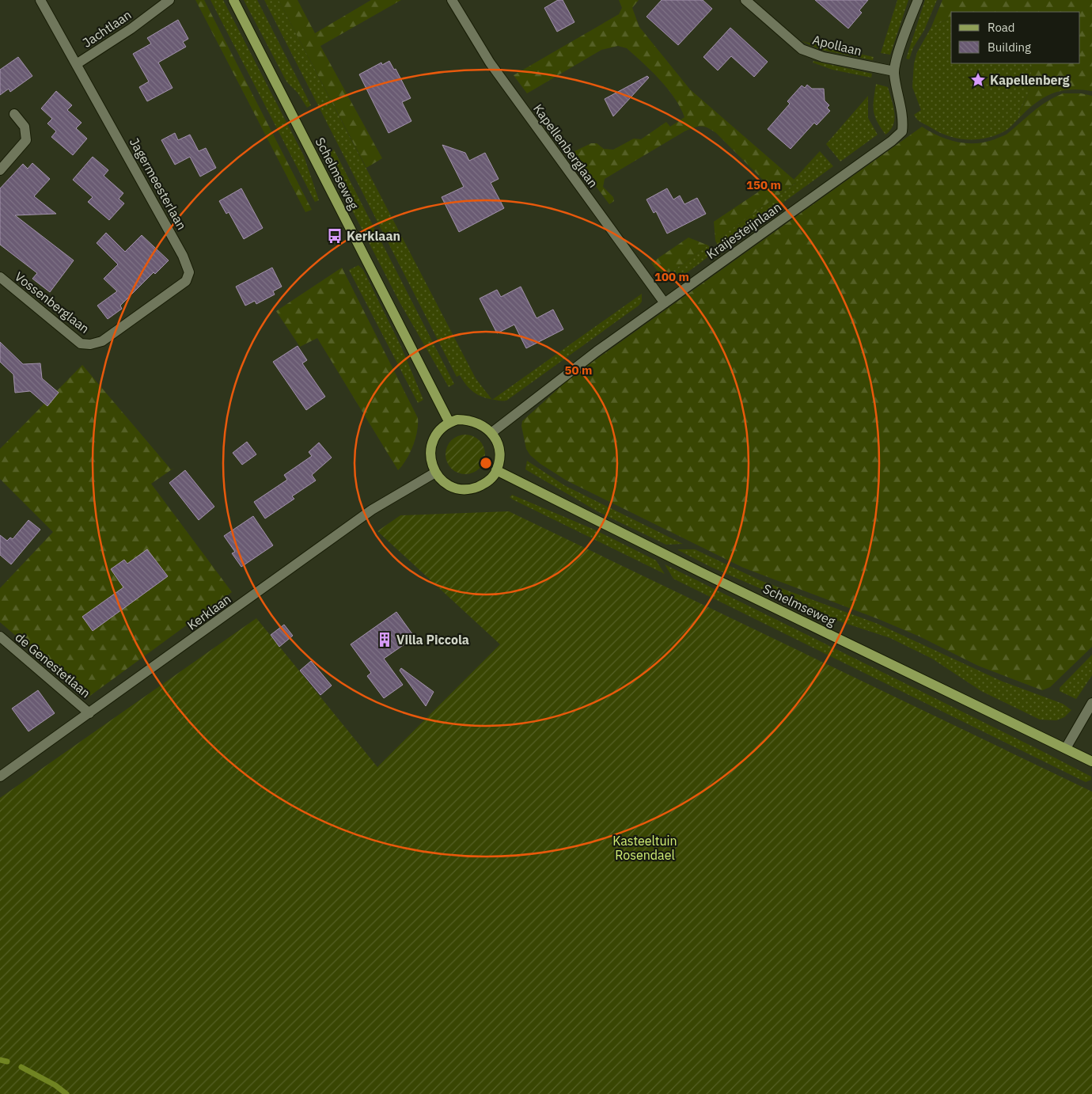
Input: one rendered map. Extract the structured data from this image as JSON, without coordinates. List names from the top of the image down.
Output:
{
  "streets": {
    "main road": ["Schelmseweg"],
    "street": [
      "Jachtlaan",
      "Apollaan",
      "Kapellenberglaan",
      "Jagermeesterlaan",
      "Kraijesteijnlaan",
      "Vossenberglaan",
      "Kerklaan",
      "de Genestetlaan"
    ]
  },
  "crossings": [
    ["Jachtlaan", "Jagermeesterlaan"],
    ["Apollaan", "Kraijesteijnlaan"],
    ["Kapellenberglaan", "Kraijesteijnlaan"],
    ["Schelmseweg", "Kraijesteijnlaan"],
    ["Schelmseweg", "Kerklaan"],
    ["Jagermeesterlaan", "Vossenberglaan"],
    ["Kraijesteijnlaan", "Kerklaan"],
    ["Kerklaan", "de Genestetlaan"]
  ],
  "parks": ["Kasteeltuin Rosendael"],
  "places": {
    "place": ["Kapellenberg"],
    "bus stop": ["Kerklaan"],
    "building": ["Villa Piccola"]
  },
  "legend": ["Road", "Building"],
  "rings": ["150 m", "100 m", "50 m"]
}
